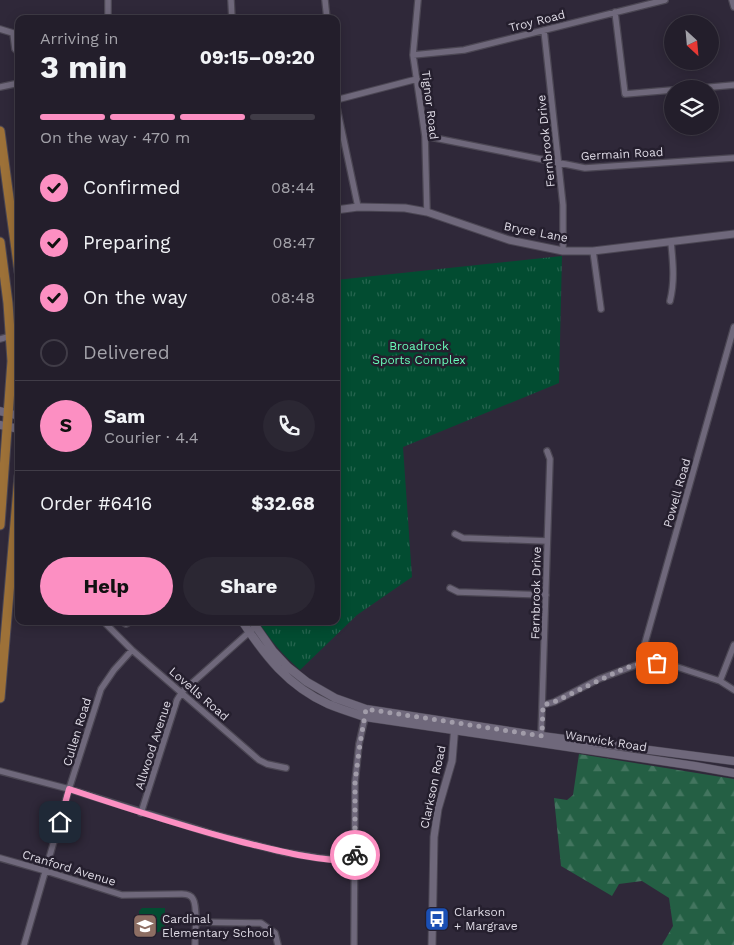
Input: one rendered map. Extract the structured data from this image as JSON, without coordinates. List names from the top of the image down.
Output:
{
  "streets": {
    "main road": ["Warwick Road"],
    "street": [
      "Troy Road",
      "Tignor Road",
      "Fernbrook Drive",
      "Germain Road",
      "Bryce Lane",
      "Powell Road",
      "Lovells Road",
      "Cullen Road",
      "Allwood Avenue",
      "Clarkson Road",
      "Cranford Avenue"
    ]
  },
  "crossings": [
    ["Troy Road", "Tignor Road"],
    ["Troy Road", "Fernbrook Drive"],
    ["Tignor Road", "Germain Road"],
    ["Tignor Road", "Bryce Lane"],
    ["Fernbrook Drive", "Germain Road"],
    ["Fernbrook Drive", "Bryce Lane"],
    ["Fernbrook Drive", "Warwick Road"],
    ["Lovells Road", "Cullen Road"],
    ["Lovells Road", "Allwood Avenue"],
    ["Cullen Road", "Cranford Avenue"],
    ["Warwick Road", "Allwood Avenue"],
    ["Warwick Road", "Clarkson Road"]
  ],
  "parks": ["Broadrock Sports Complex"],
  "places": {
    "bus stop": ["Clarkson + Margrave"],
    "school or university": ["Cardinal Elementary School"]
  },
  "north": "bottom right",
  "page": {
    "heading": ["3 min", "Arriving in", "09:15–09:20"],
    "panel": [
      "Sam",
      "Courier · 4.4",
      "Order #6416",
      "$32.68"
    ],
    "bar": "On the way · 470 m",
    "list": [
      ["Confirmed", "08:44"],
      ["Preparing", "08:47"],
      ["On the way", "08:48"],
      "Delivered"
    ],
    "round": "S",
    "buttons": ["Help", "Share"]
  }
}
